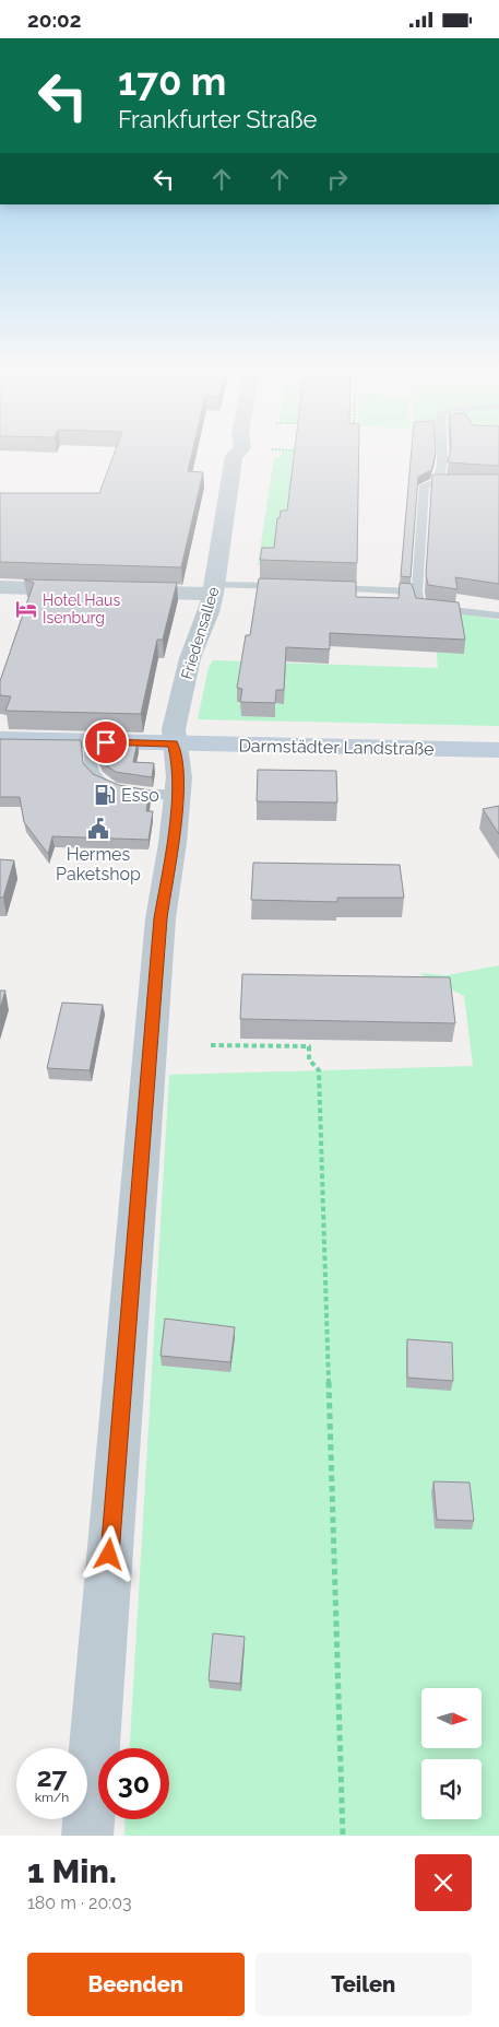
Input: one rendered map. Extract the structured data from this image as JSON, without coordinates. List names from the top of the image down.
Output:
{
  "streets": {
    "main road": ["Darmstädter Landstraße"],
    "street": ["Friedensallee"]
  },
  "crossings": [
    ["Friedensallee", "Darmstädter Landstraße"]
  ],
  "places": {
    "hotel": ["Hotel Haus Isenburg"],
    "fuel station": ["Esso"],
    "public building": ["Hermes Paketshop"]
  },
  "north": "right",
  "page": {
    "status": "20:02",
    "turn": ["170 m", "Frankfurter Straße"],
    "speed": "27 km/h",
    "limit": "30",
    "heading": ["1 Min.", "180 m · 20:03"],
    "buttons": ["Beenden", "Teilen"]
  }
}
